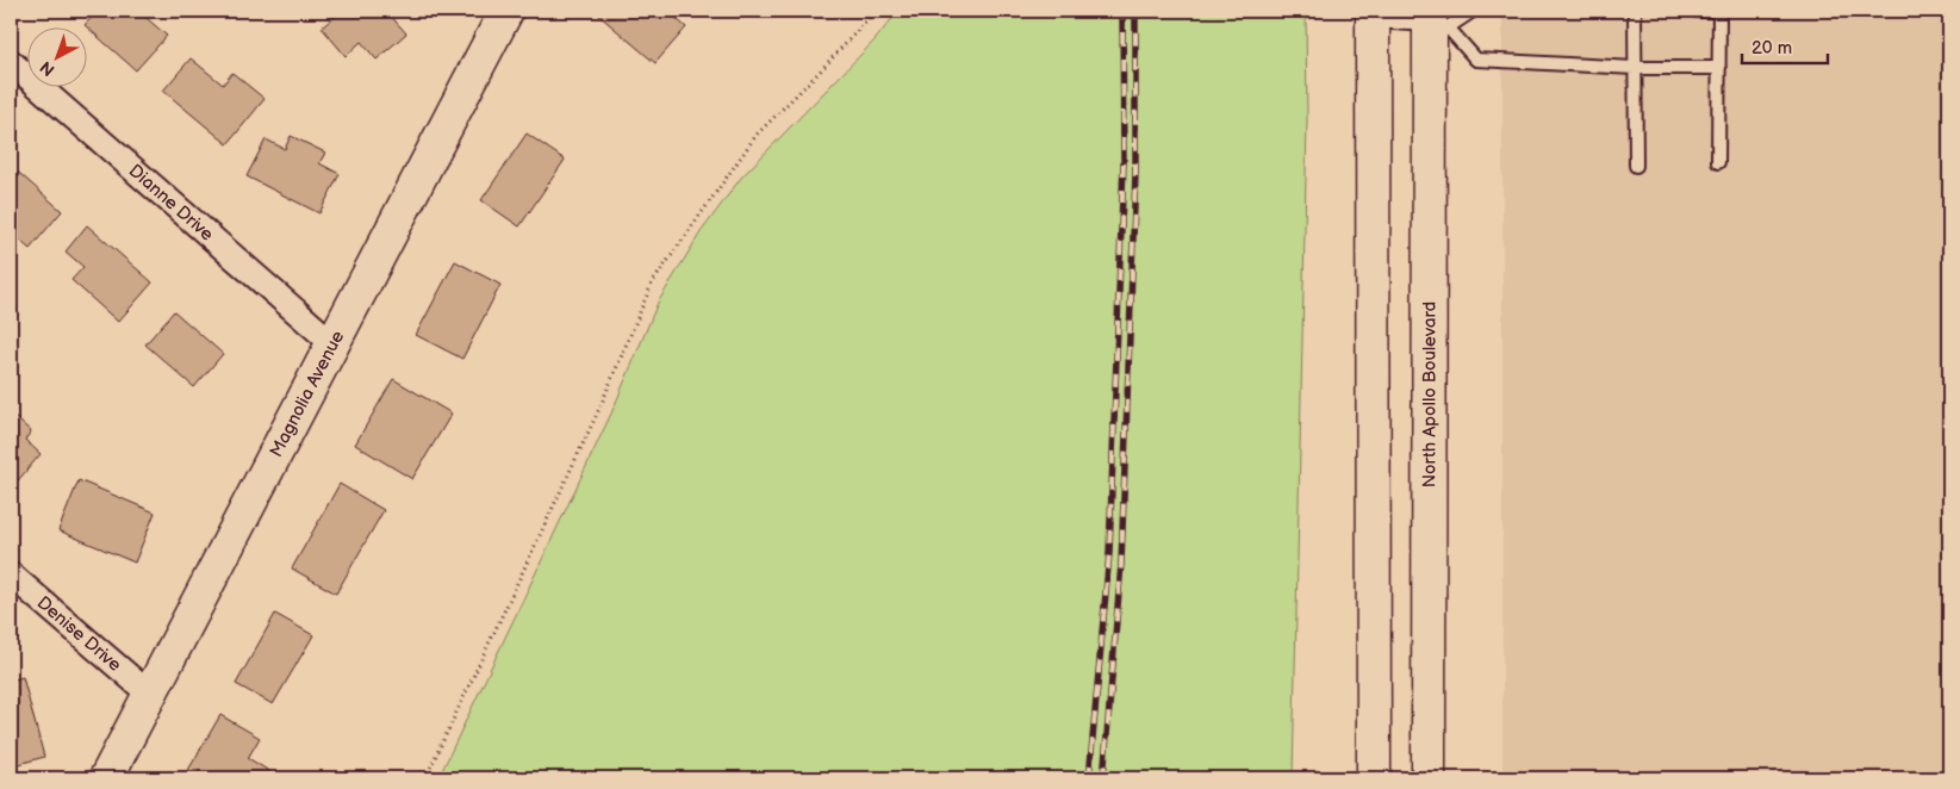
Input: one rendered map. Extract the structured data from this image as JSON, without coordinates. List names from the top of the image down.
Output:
{
  "streets": {
    "street": [
      "Dianne Drive",
      "Magnolia Avenue",
      "North Apollo Boulevard",
      "Denise Drive"
    ]
  },
  "crossings": [
    ["Dianne Drive", "Magnolia Avenue"],
    ["Magnolia Avenue", "Denise Drive"]
  ],
  "scale_bar": "20 m",
  "north": "bottom left"
}
